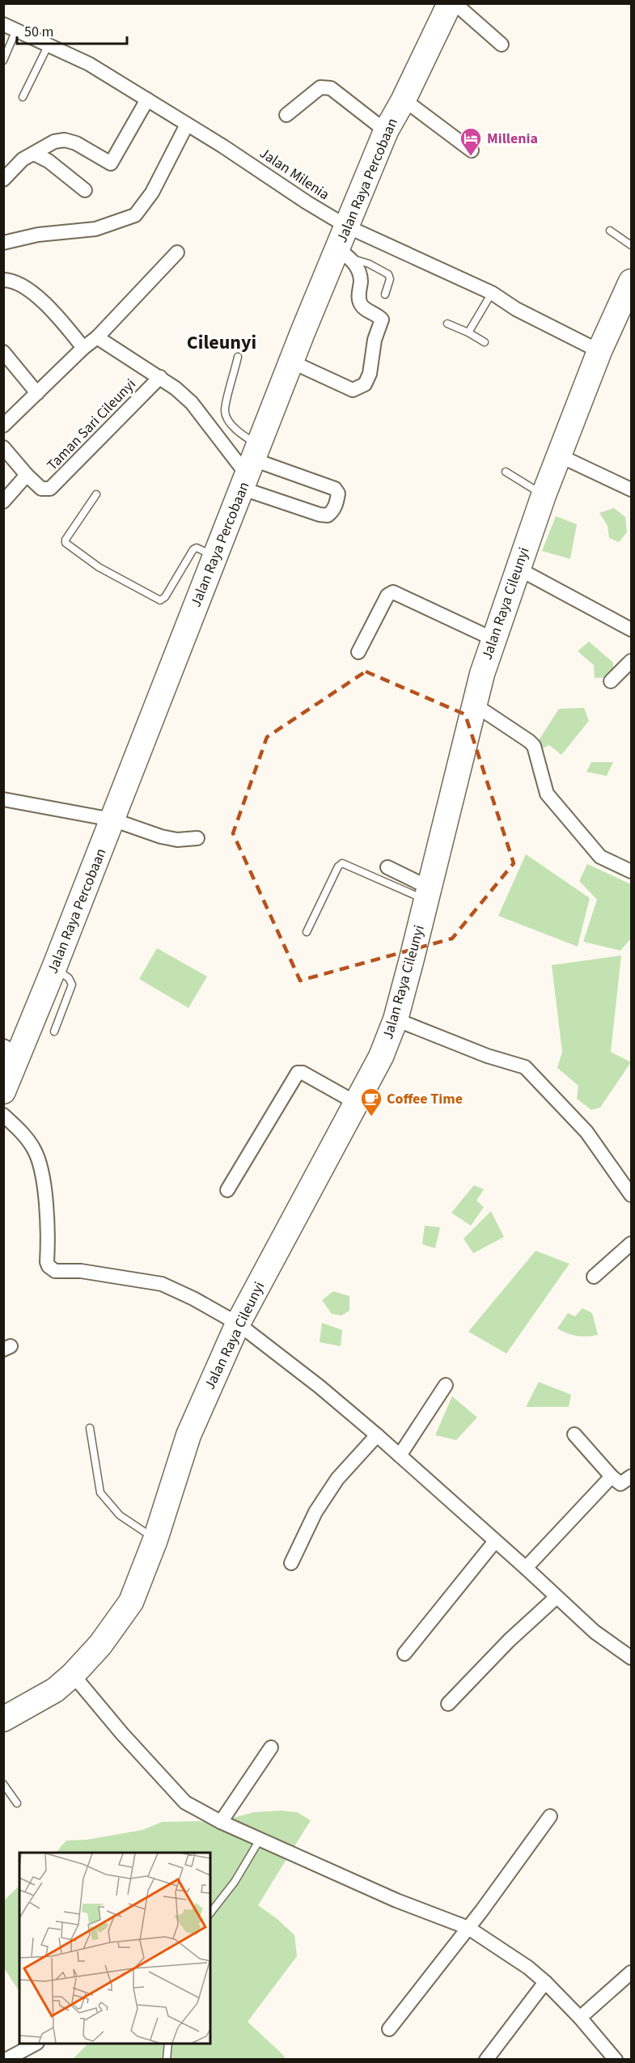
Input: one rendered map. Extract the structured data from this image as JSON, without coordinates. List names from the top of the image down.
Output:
{
  "streets": {
    "highway": ["Jalan Raya Percobaan", "Jalan Raya Cileunyi"],
    "street": ["Jalan Milenia", "Taman Sari Cileunyi"]
  },
  "crossings": [
    ["Jalan Milenia", "Jalan Raya Percobaan"],
    ["Jalan Milenia", "Jalan Raya Cileunyi"],
    ["Jalan Raya Percobaan", "Taman Sari Cileunyi"]
  ],
  "districts": ["Cileunyi"],
  "places": {
    "hotel": ["Millenia"],
    "cafe": ["Coffee Time"]
  },
  "scale_bar": "50 m"
}
